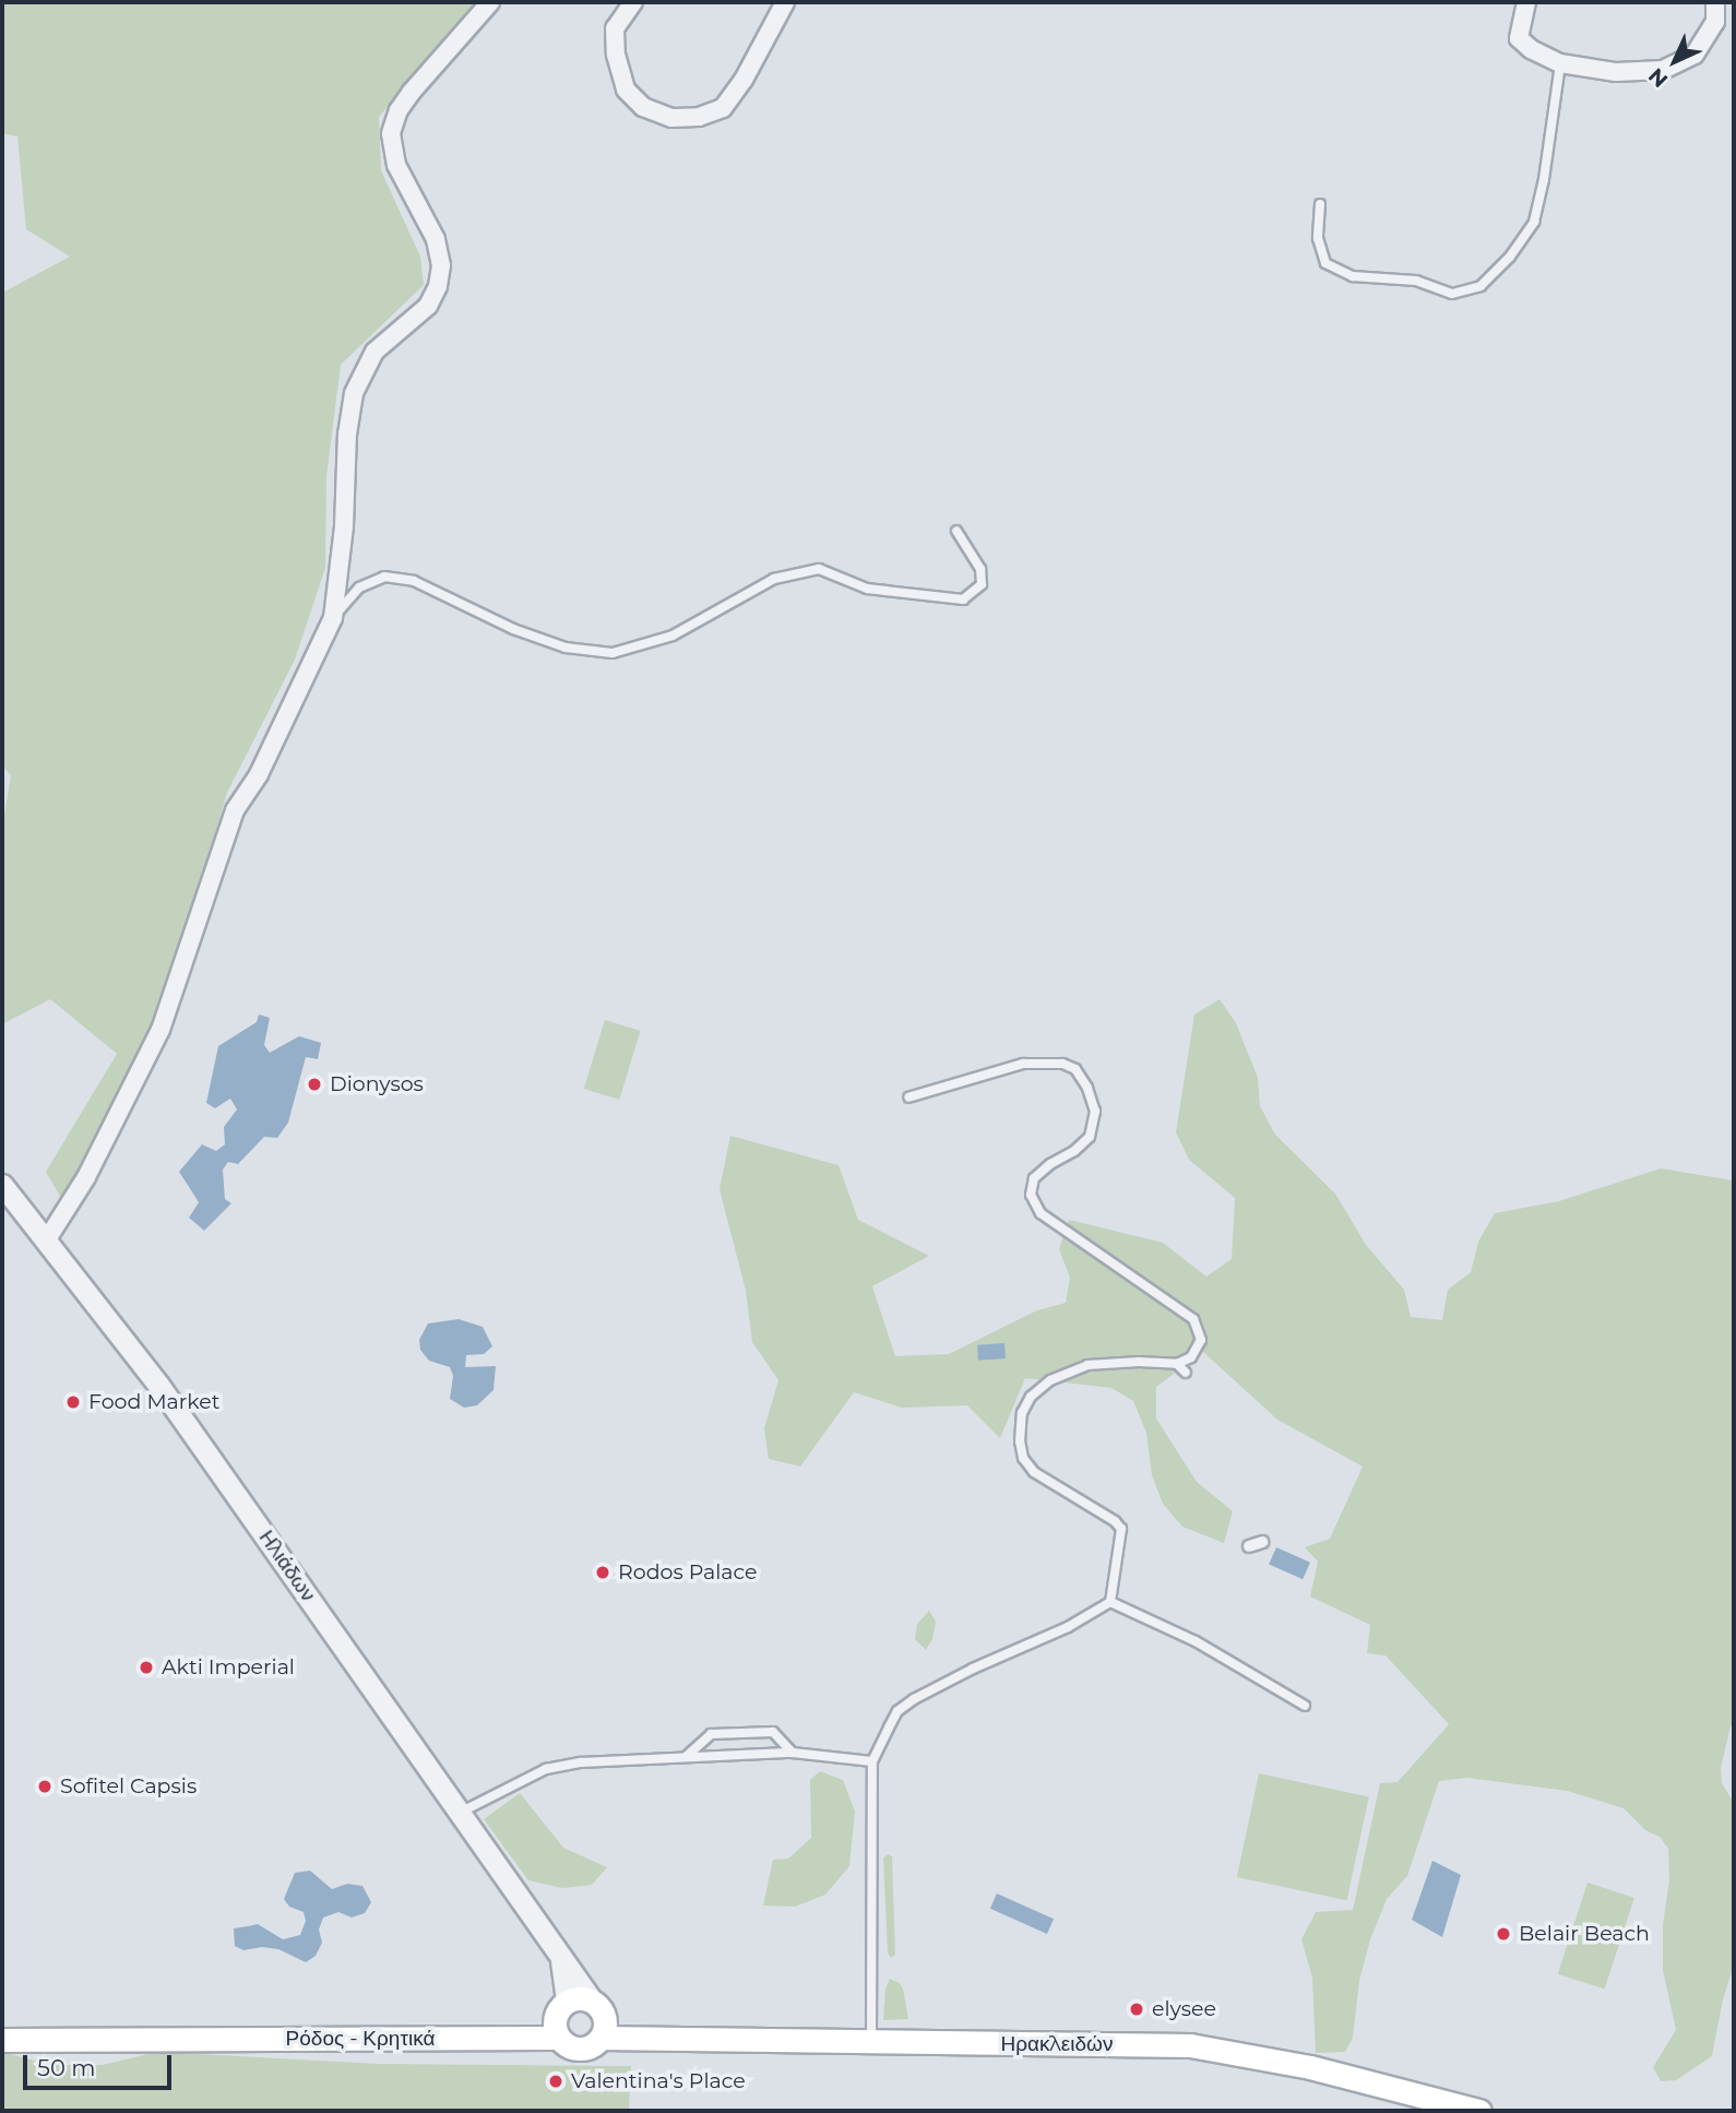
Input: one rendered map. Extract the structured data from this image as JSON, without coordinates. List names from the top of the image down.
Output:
{
  "streets": {
    "main road": ["Ρόδος - Κρητικά", "Ηρακλειδών"],
    "street": ["Ηλιάδων"]
  },
  "crossings": [
    ["Ηλιάδων", "Ρόδος - Κρητικά"],
    ["Ηλιάδων", "Ηρακλειδών"],
    ["Ρόδος - Κρητικά", "Ηρακλειδών"]
  ],
  "places": [
    "Dionysos",
    "Food Market",
    "Rodos Palace",
    "Akti Imperial",
    "Sofitel Capsis",
    "Belair Beach",
    "elysee",
    "Valentina's Place"
  ],
  "scale_bar": "50 m",
  "north": "bottom left"
}
